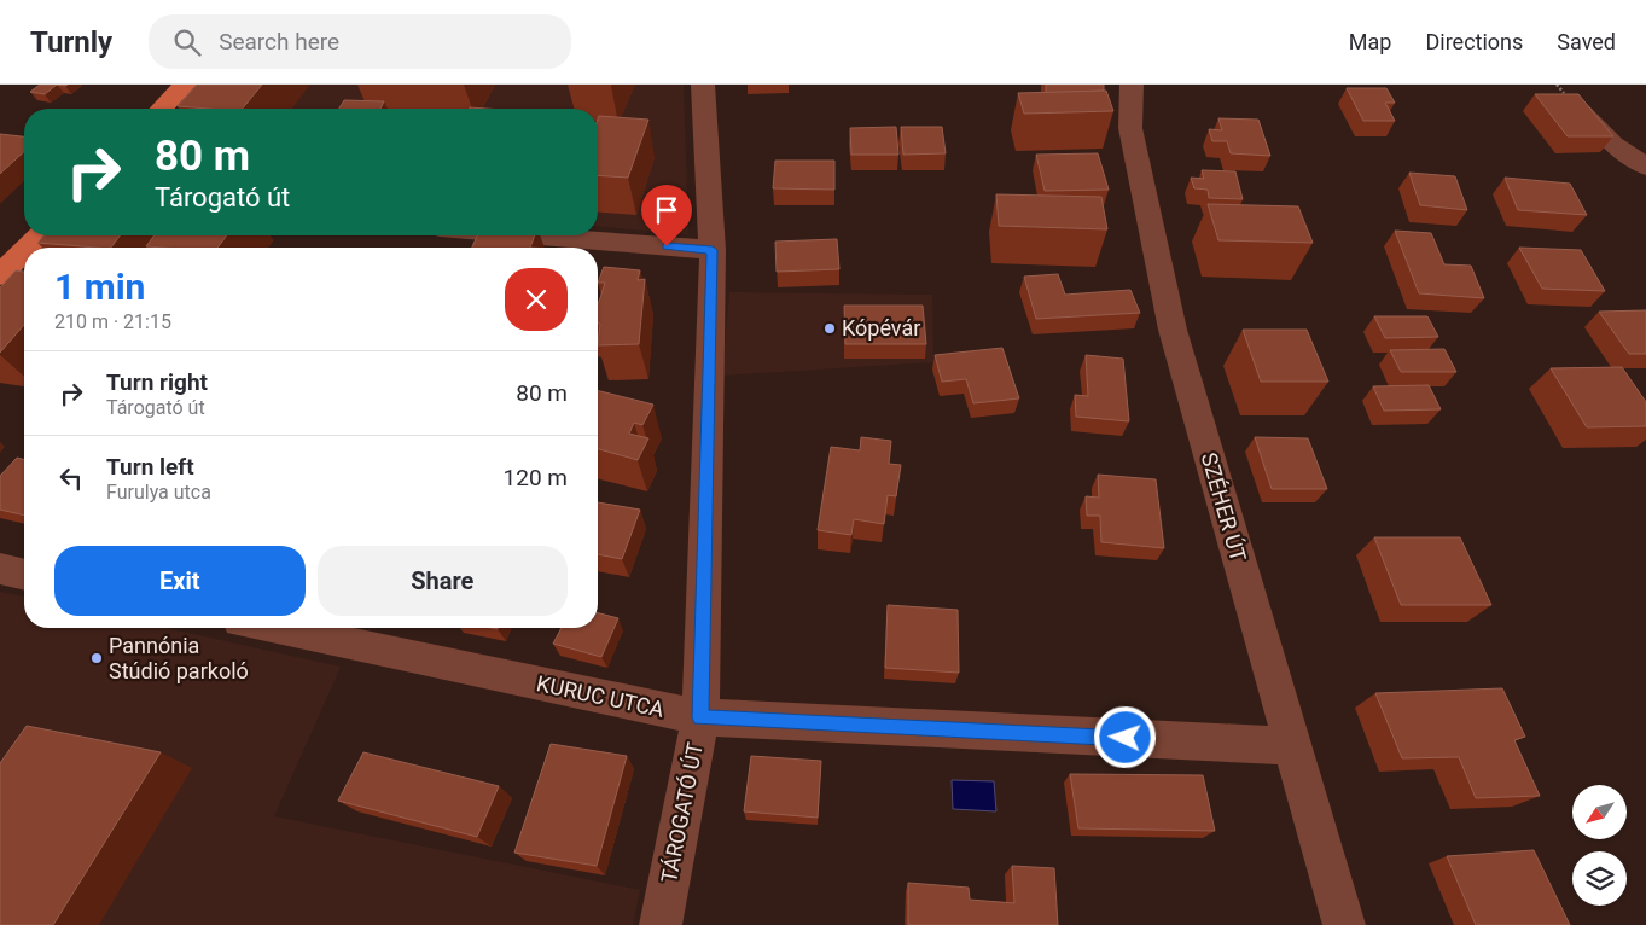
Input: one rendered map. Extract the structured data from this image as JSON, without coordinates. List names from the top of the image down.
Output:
{
  "streets": {
    "street": ["SZÉHER ÚT", "KURUC UTCA", "TÁROGATÓ ÚT"]
  },
  "crossings": [
    ["SZÉHER ÚT", "KURUC UTCA"],
    ["KURUC UTCA", "TÁROGATÓ ÚT"]
  ],
  "places": ["Kópévár", "Pannónia Stúdió parkoló"],
  "north": "bottom left",
  "page": {
    "header": "Turnly",
    "search": "Search here",
    "nav": ["Map", "Directions", "Saved"],
    "turn": ["80 m", "Tárogató út"],
    "heading": ["1 min", "210 m · 21:15"],
    "list": [
      {
        "name": "Turn right",
        "note": "Tárogató út",
        "value": "80 m"
      },
      {
        "name": "Turn left",
        "note": "Furulya utca",
        "value": "120 m"
      }
    ],
    "buttons": ["Exit", "Share"]
  }
}
